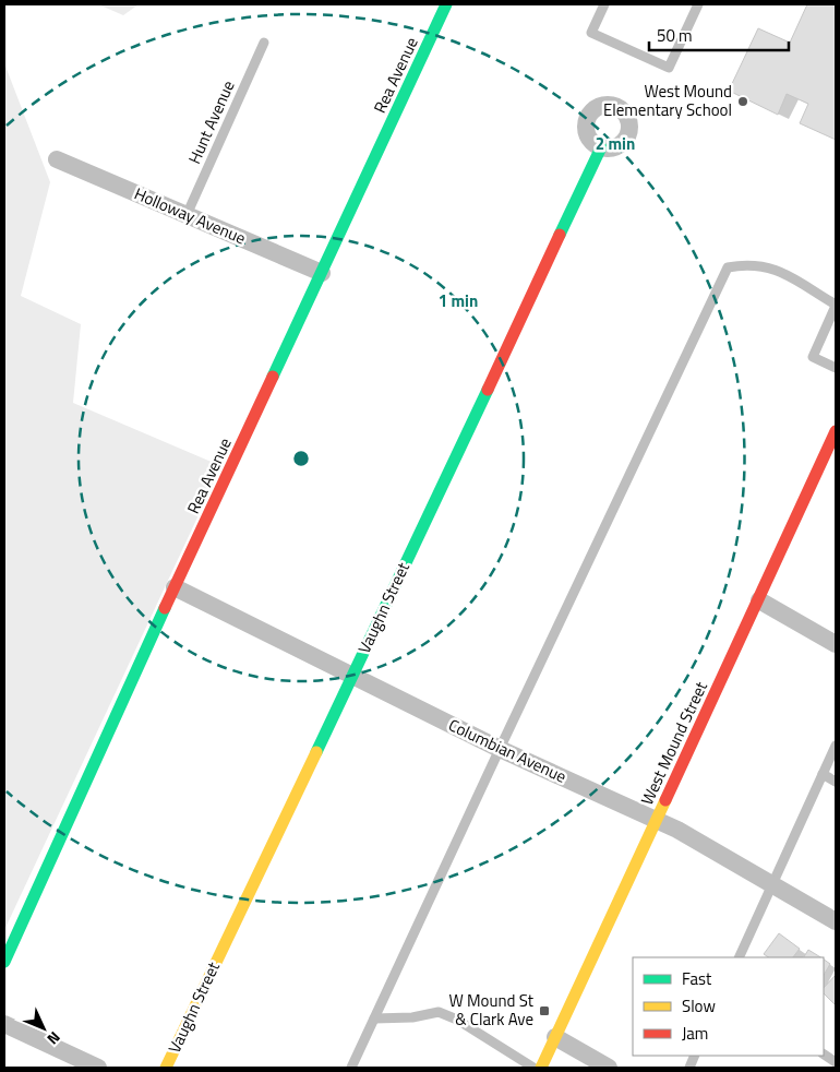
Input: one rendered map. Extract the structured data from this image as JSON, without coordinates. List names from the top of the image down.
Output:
{
  "streets": {
    "street": [
      "Rea Avenue",
      "Holloway Avenue",
      "Vaughn Street",
      "West Mound Street",
      "Columbian Avenue"
    ],
    "lane": ["Hunt Avenue"]
  },
  "crossings": [
    ["Rea Avenue", "Holloway Avenue"],
    ["Rea Avenue", "Columbian Avenue"],
    ["Hunt Avenue", "Holloway Avenue"],
    ["Vaughn Street", "Columbian Avenue"],
    ["West Mound Street", "Columbian Avenue"]
  ],
  "places": {
    "other": ["West Mound Elementary School"],
    "transit": ["W Mound St & Clark Ave"]
  },
  "legend": ["Fast", "Slow", "Jam"],
  "scale_bar": "50 m",
  "north": "bottom right",
  "rings": ["2 min", "1 min"]
}
